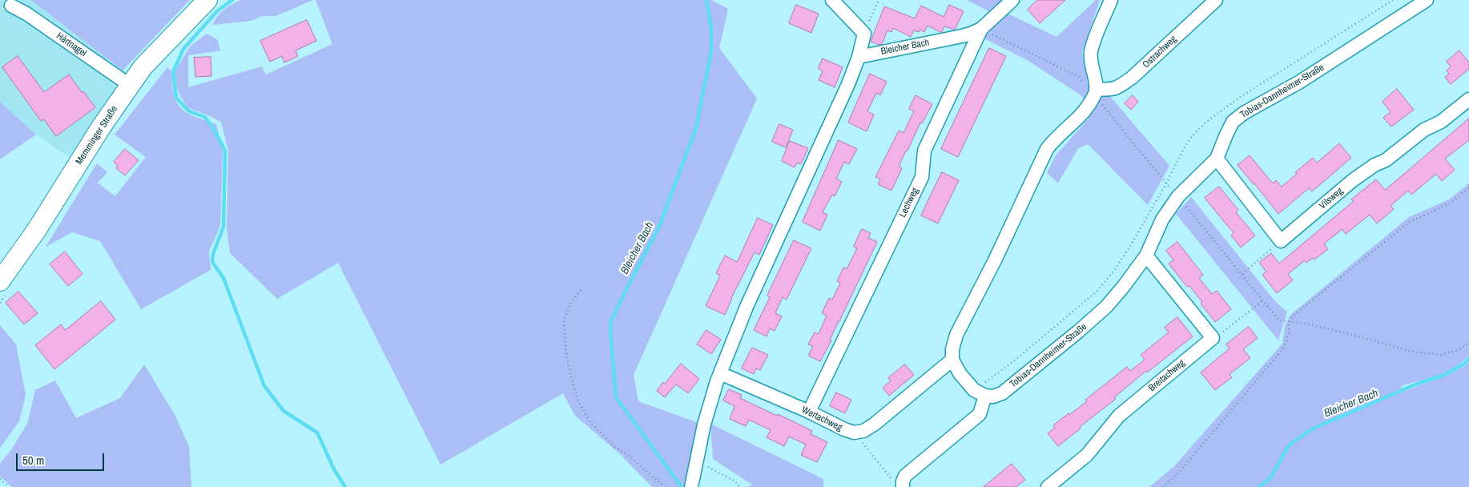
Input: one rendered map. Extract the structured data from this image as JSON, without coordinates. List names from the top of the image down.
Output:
{
  "streets": {
    "main road": ["Memminger Straße"],
    "street": [
      "Härtnagel",
      "Bleicher Bach",
      "Ostrachweg",
      "Tobias-Dannheimer-Straße",
      "Vilsweg",
      "Lechweg",
      "Breitachweg",
      "Wertachweg"
    ]
  },
  "crossings": [
    ["Härtnagel", "Memminger Straße"],
    ["Bleicher Bach", "Lechweg"],
    ["Lechweg", "Wertachweg"]
  ],
  "water": ["Bleicher Bach"],
  "scale_bar": "50 m"
}
